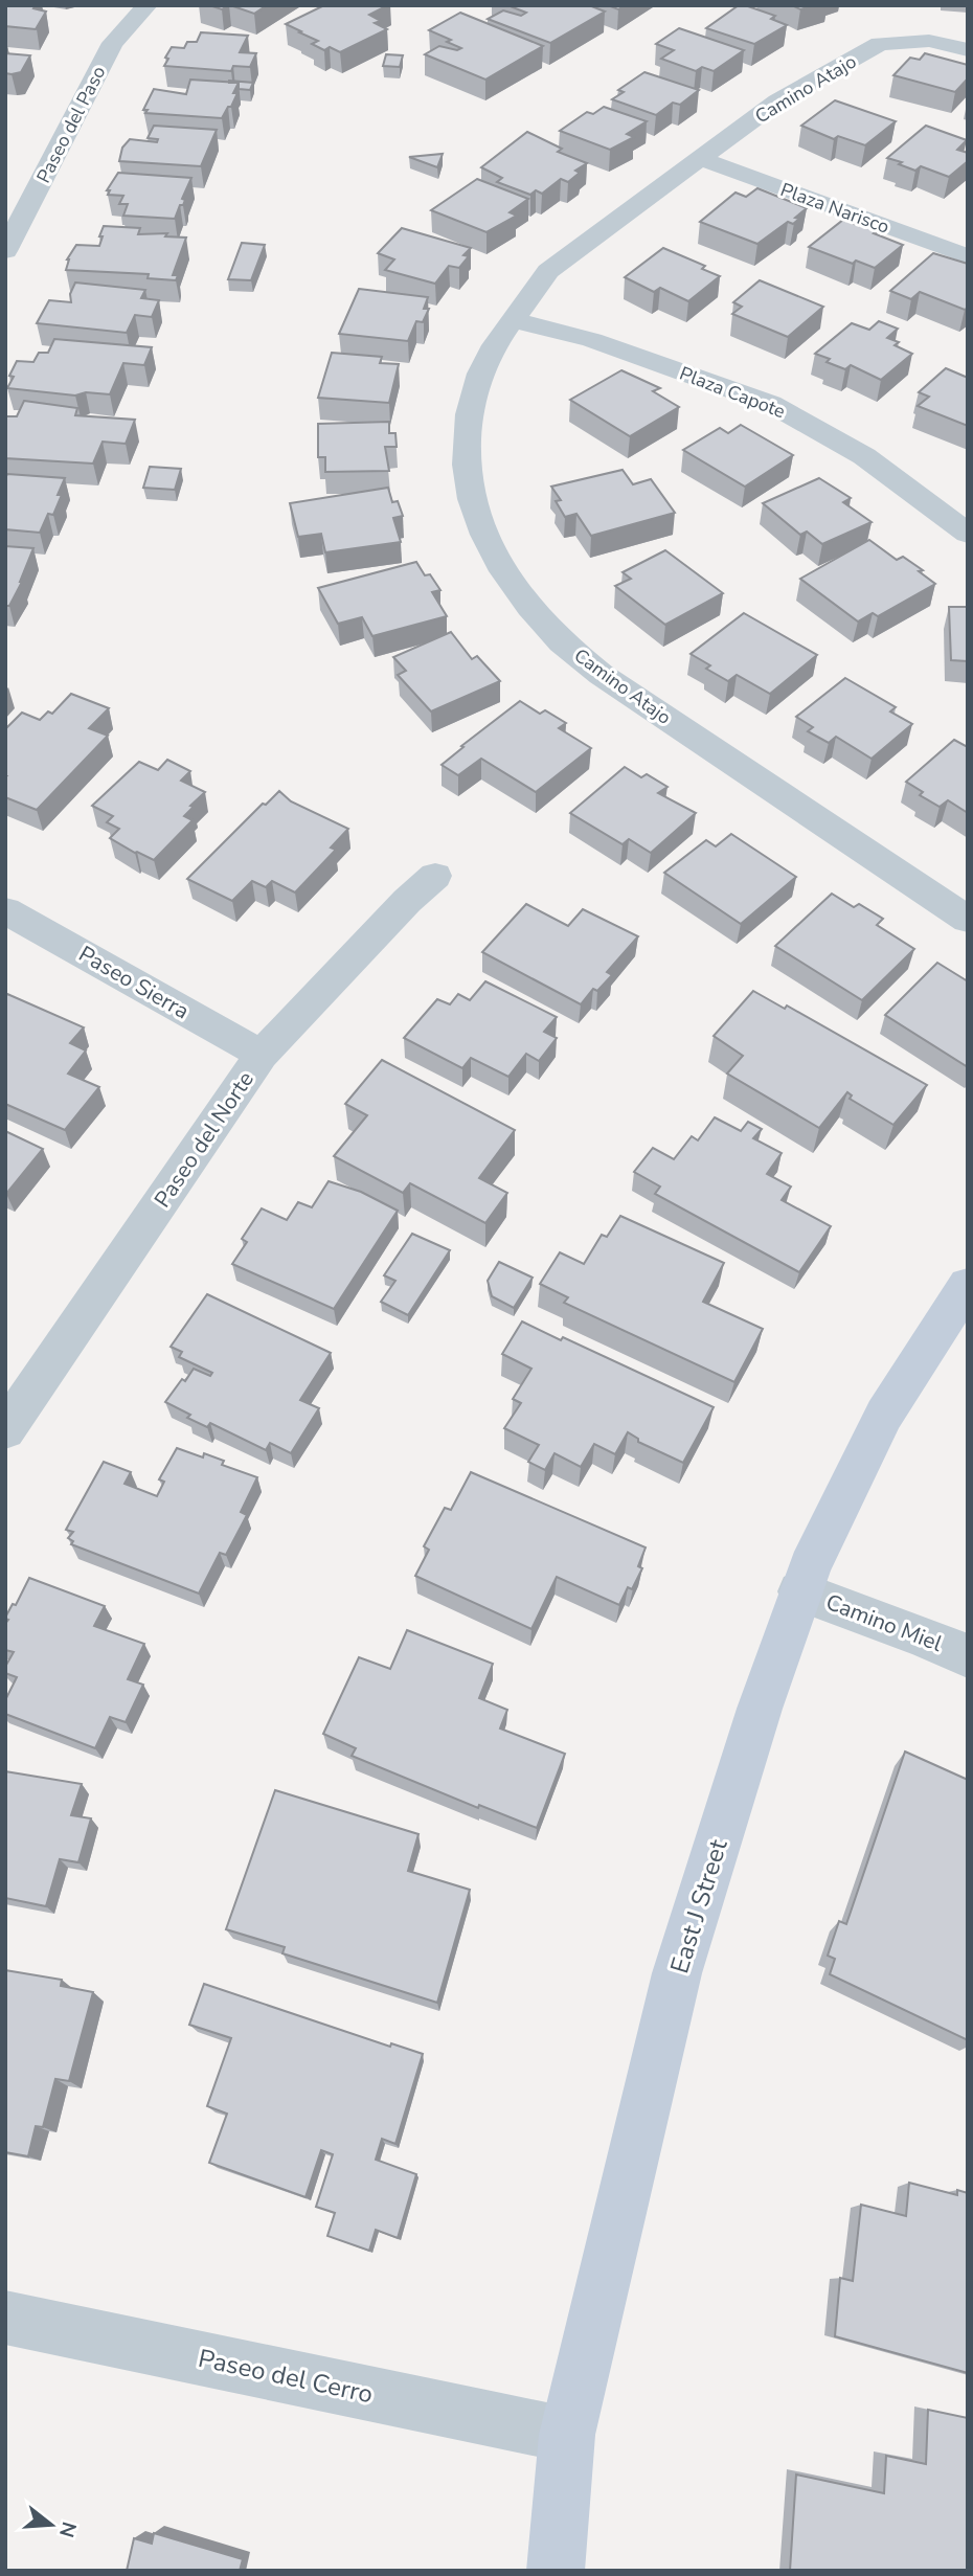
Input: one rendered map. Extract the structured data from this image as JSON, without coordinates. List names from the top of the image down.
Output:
{
  "streets": {
    "street": [
      "Camino Atajo",
      "Paseo del Paso",
      "Plaza Narisco",
      "Plaza Capote",
      "Paseo Sierra",
      "Paseo del Norte",
      "Camino Miel",
      "East J Street",
      "Paseo del Cerro"
    ]
  },
  "crossings": [
    ["Camino Atajo", "Plaza Narisco"],
    ["Camino Atajo", "Plaza Capote"],
    ["Paseo Sierra", "Paseo del Norte"],
    ["Camino Miel", "East J Street"],
    ["East J Street", "Paseo del Cerro"]
  ],
  "north": "right"
}
